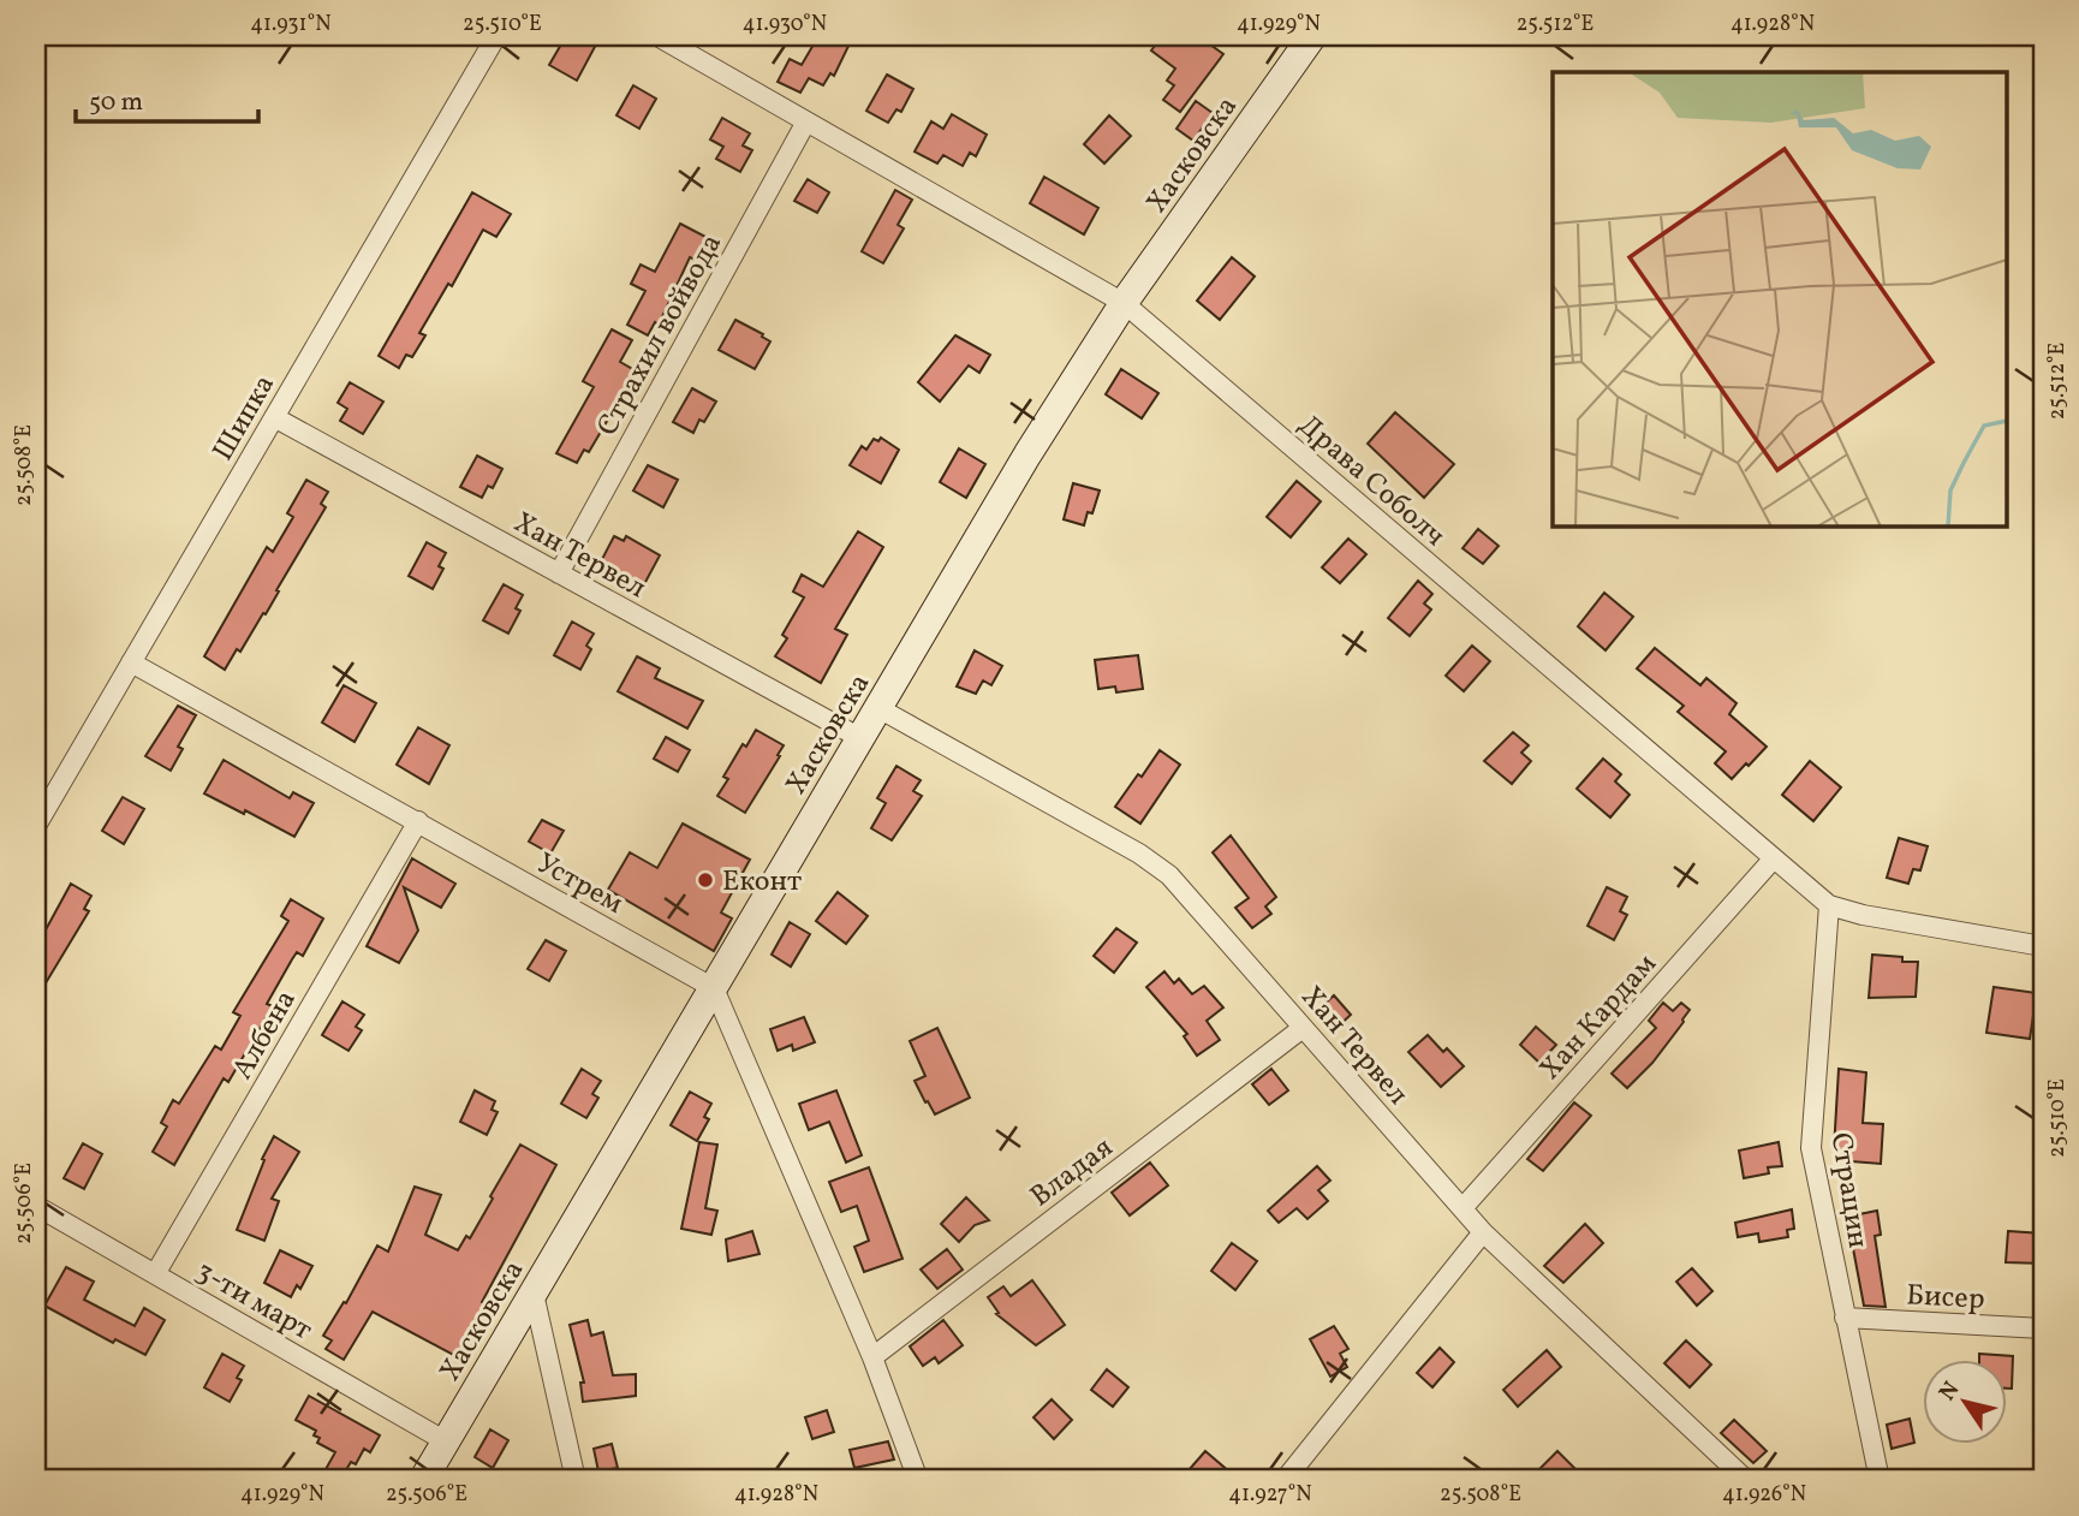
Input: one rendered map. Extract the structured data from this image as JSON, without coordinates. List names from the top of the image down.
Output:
{
  "streets": {
    "street": [
      "Хасковска",
      "Страхил войвода",
      "Шипка",
      "Драва Соболч",
      "Хан Тервел",
      "Устрем",
      "Хан Кардам",
      "Албена",
      "Владая",
      "Страцин",
      "Бисер",
      "3-ти март"
    ]
  },
  "crossings": [
    ["Хасковска", "Драва Соболч"],
    ["Хасковска", "Хан Тервел"],
    ["Хасковска", "Устрем"],
    ["Хасковска", "3-ти март"],
    ["Страхил войвода", "Драва Соболч"],
    ["Страхил войвода", "Хан Тервел"],
    ["Шипка", "Хан Тервел"],
    ["Шипка", "Устрем"],
    ["Драва Соболч", "Хан Кардам"],
    ["Драва Соболч", "Страцин"],
    ["Хан Тервел", "Хан Кардам"],
    ["Хан Тервел", "Владая"],
    ["Устрем", "Албена"],
    ["Албена", "3-ти март"],
    ["Страцин", "Бисер"]
  ],
  "places": ["Еконт"],
  "scale_bar": "50 m",
  "north": "top left",
  "coordinates": [
    "41.931°N",
    "25.510°E",
    "41.930°N",
    "41.929°N",
    "25.512°E",
    "41.928°N",
    "25.508°E",
    "25.506°E",
    "41.927°N",
    "41.926°N"
  ]
}
